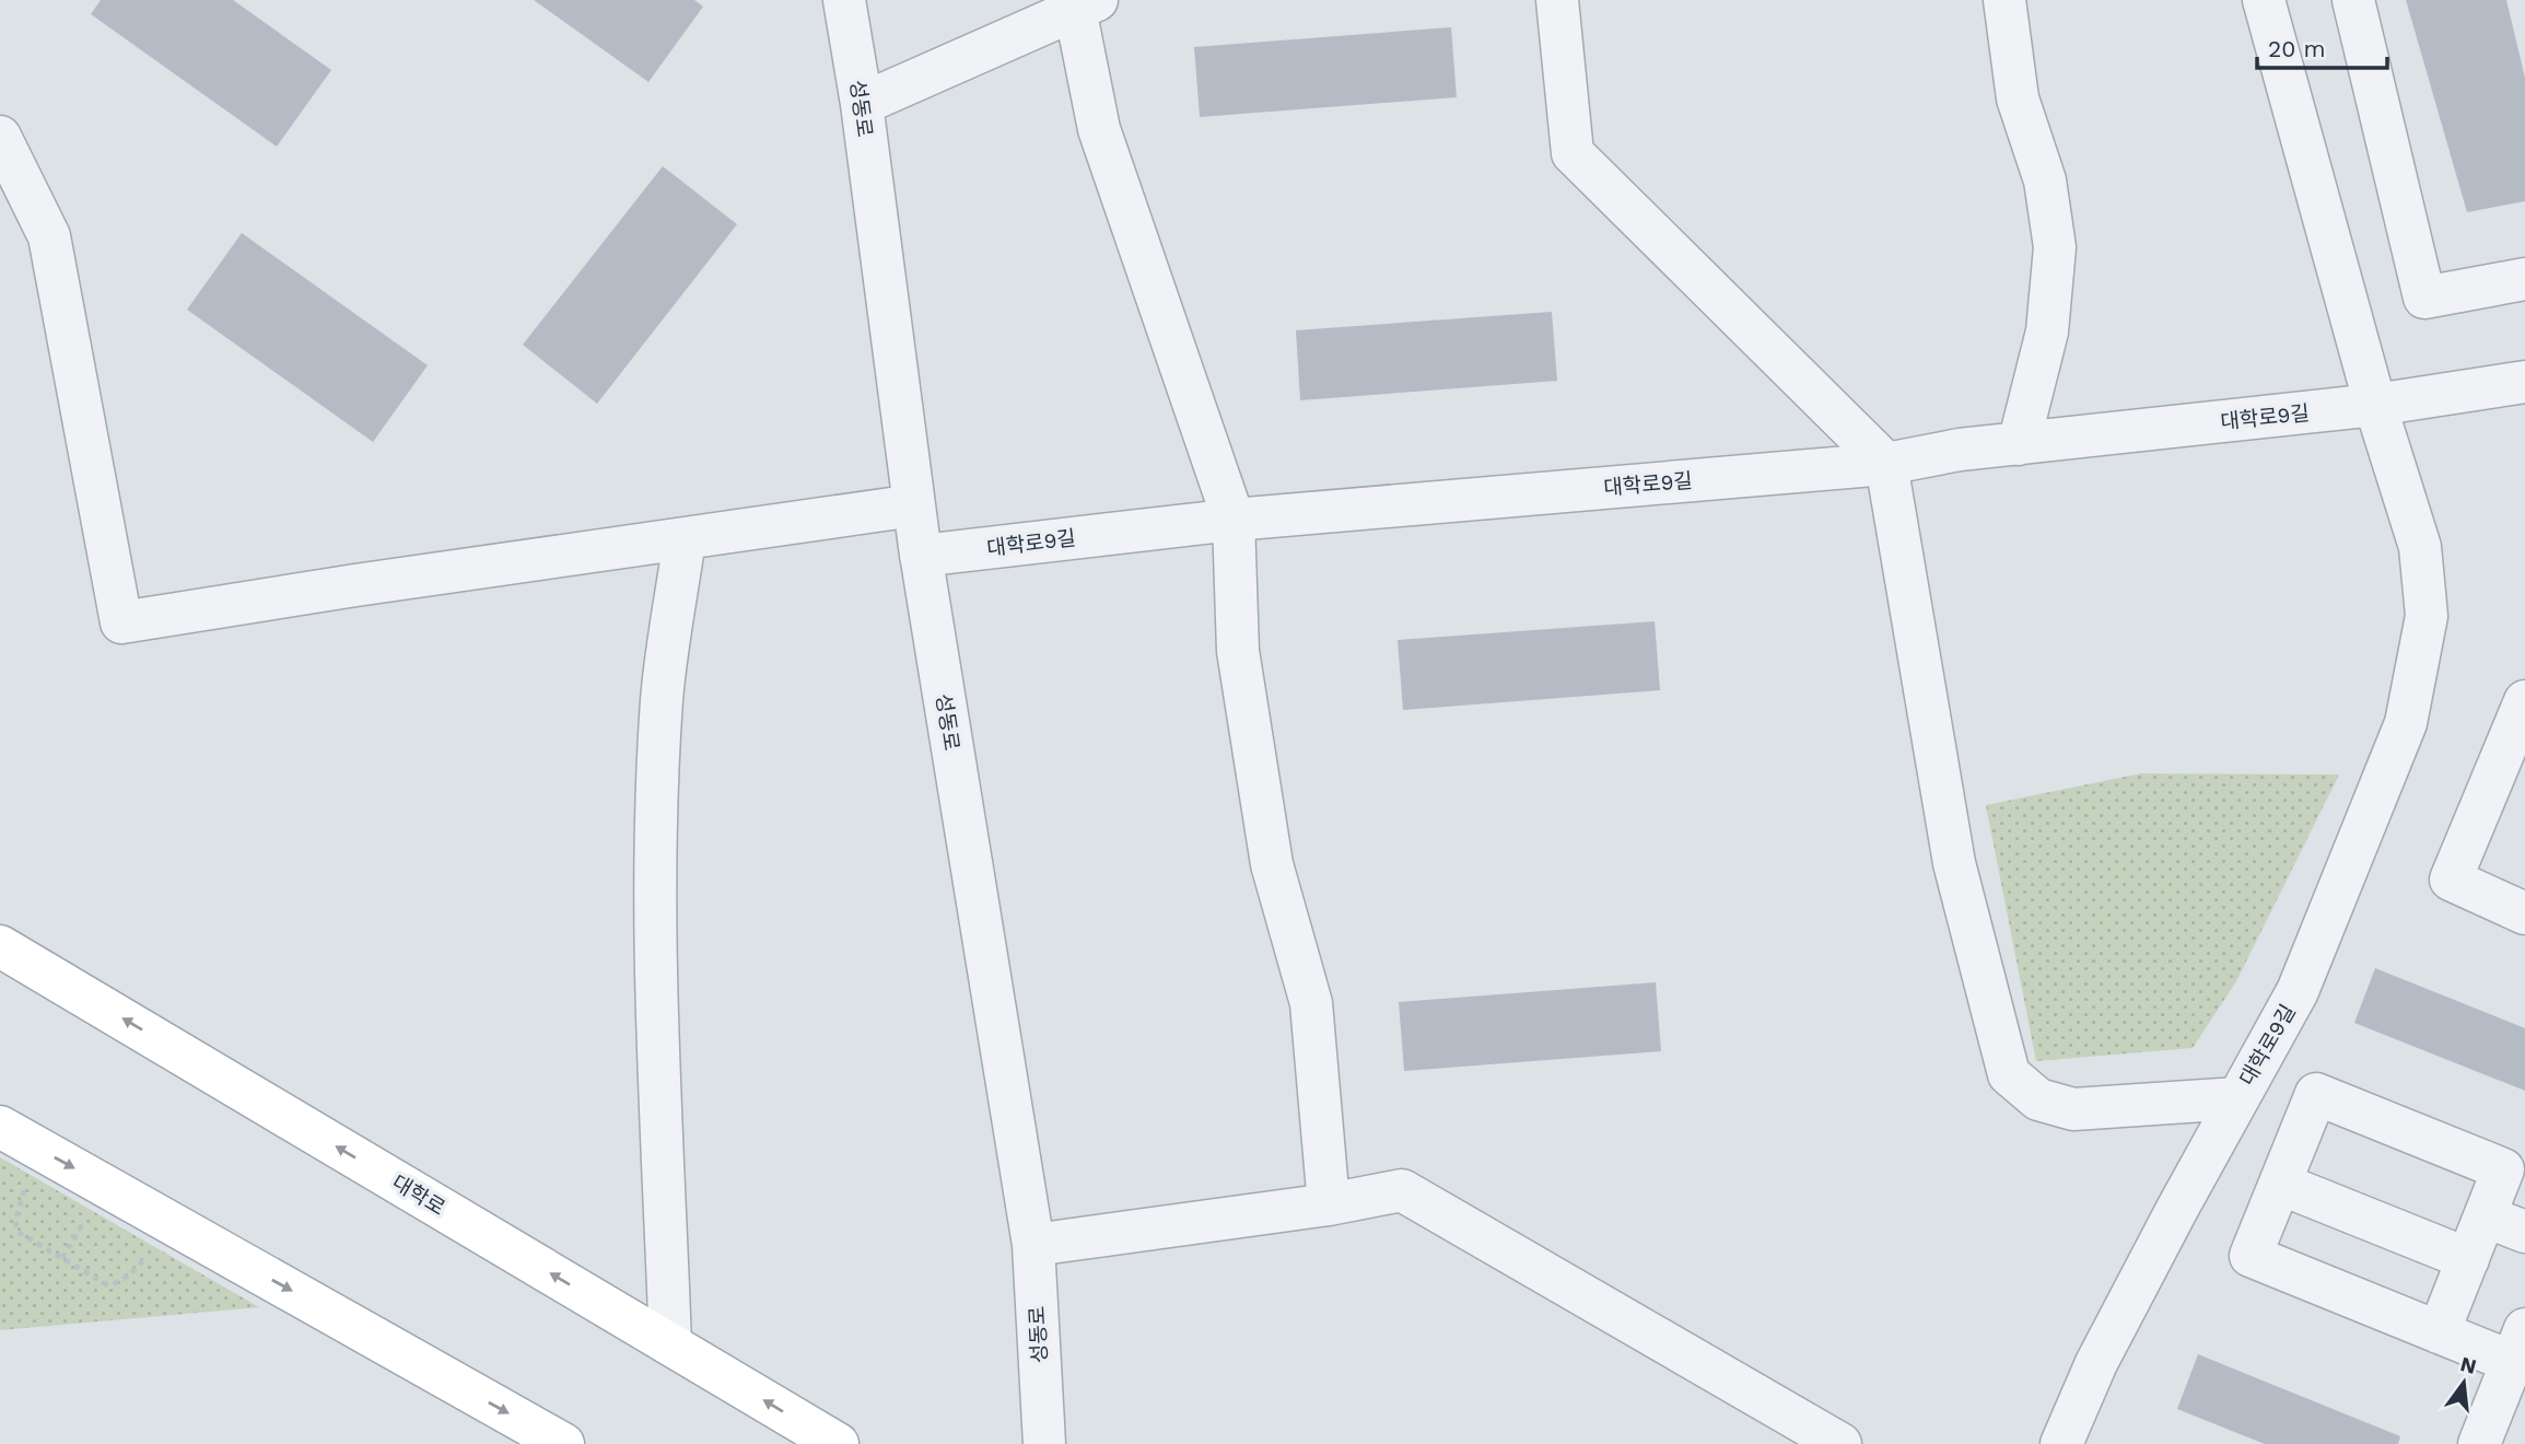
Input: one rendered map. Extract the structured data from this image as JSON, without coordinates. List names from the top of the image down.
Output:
{
  "streets": {
    "main road": ["대학로"],
    "street": ["성동로", "대학로9길"]
  },
  "crossings": [
    ["성동로", "대학로9길"]
  ],
  "scale_bar": "20 m",
  "north": "top"
}
